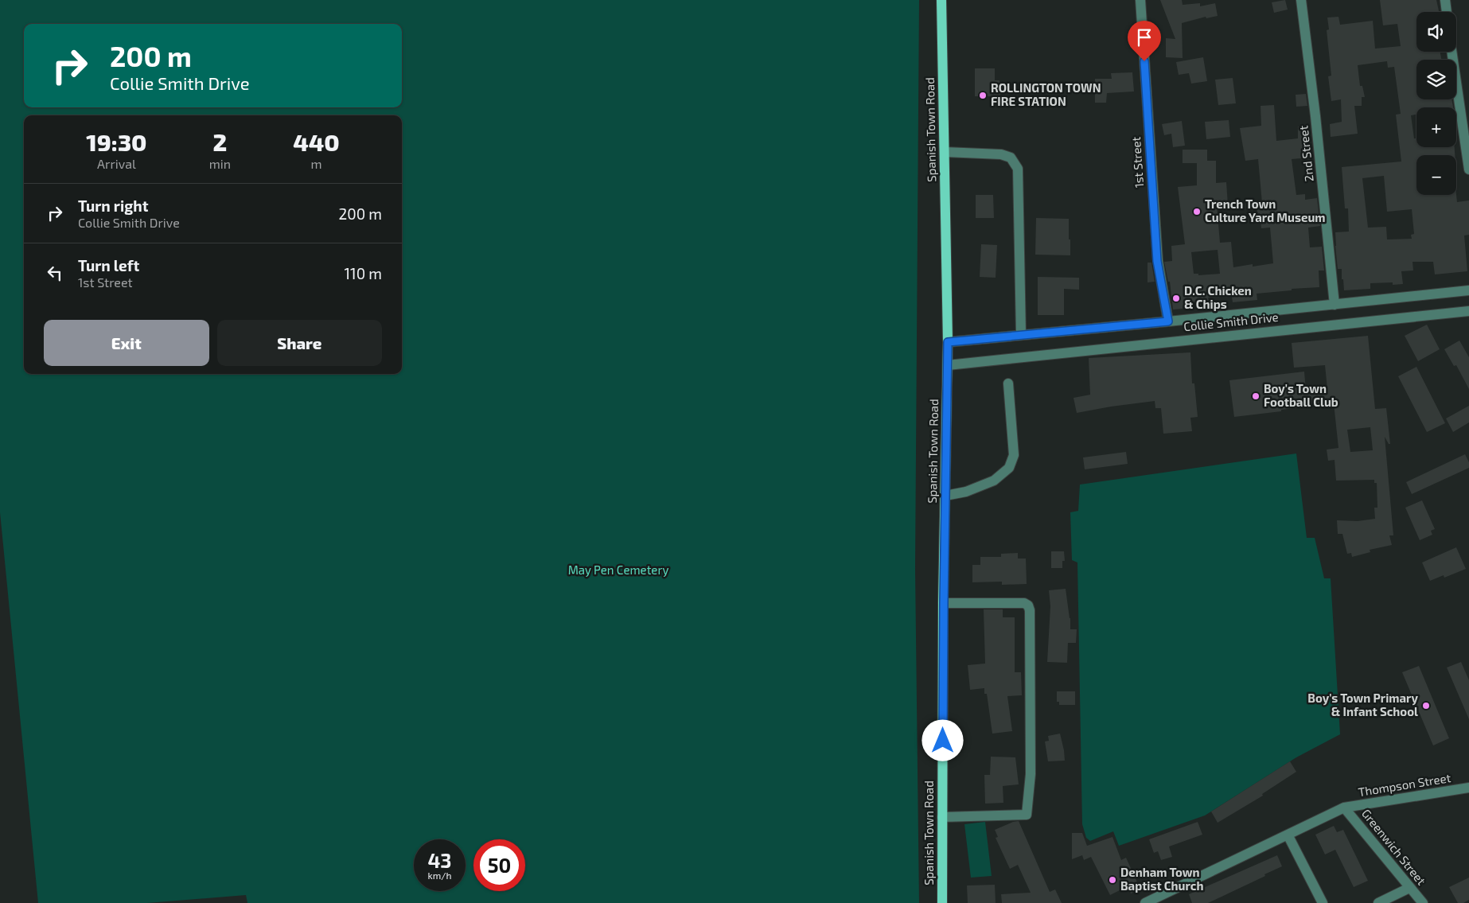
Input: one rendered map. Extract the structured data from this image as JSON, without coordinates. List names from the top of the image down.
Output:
{
  "streets": {
    "main road": ["Spanish Town Road"],
    "street": [
      "2nd Street",
      "1st Street",
      "Collie Smith Drive",
      "Thompson Street",
      "Greenwich Street"
    ]
  },
  "crossings": [
    ["Spanish Town Road", "Collie Smith Drive"],
    ["2nd Street", "Collie Smith Drive"],
    ["1st Street", "Collie Smith Drive"],
    ["Thompson Street", "Greenwich Street"]
  ],
  "parks": ["May Pen Cemetery"],
  "places": [
    "ROLLINGTON TOWN FIRE STATION",
    "Trench Town Culture Yard Museum",
    "D.C. Chicken & Chips",
    "Boy's Town Football Club",
    "Boy's Town Primary & Infant School",
    "Denham Town Baptist Church"
  ],
  "page": {
    "map_buttons": ["+", "−"],
    "turn": ["200 m", "Collie Smith Drive"],
    "eta": [
      "19:30",
      "Arrival",
      "2",
      "min",
      "440",
      "m"
    ],
    "list": [
      {
        "name": "Turn right",
        "note": "Collie Smith Drive",
        "value": "200 m"
      },
      {
        "name": "Turn left",
        "note": "1st Street",
        "value": "110 m"
      }
    ],
    "buttons": ["Exit", "Share"],
    "speed": "43 km/h",
    "limit": "50"
  }
}
